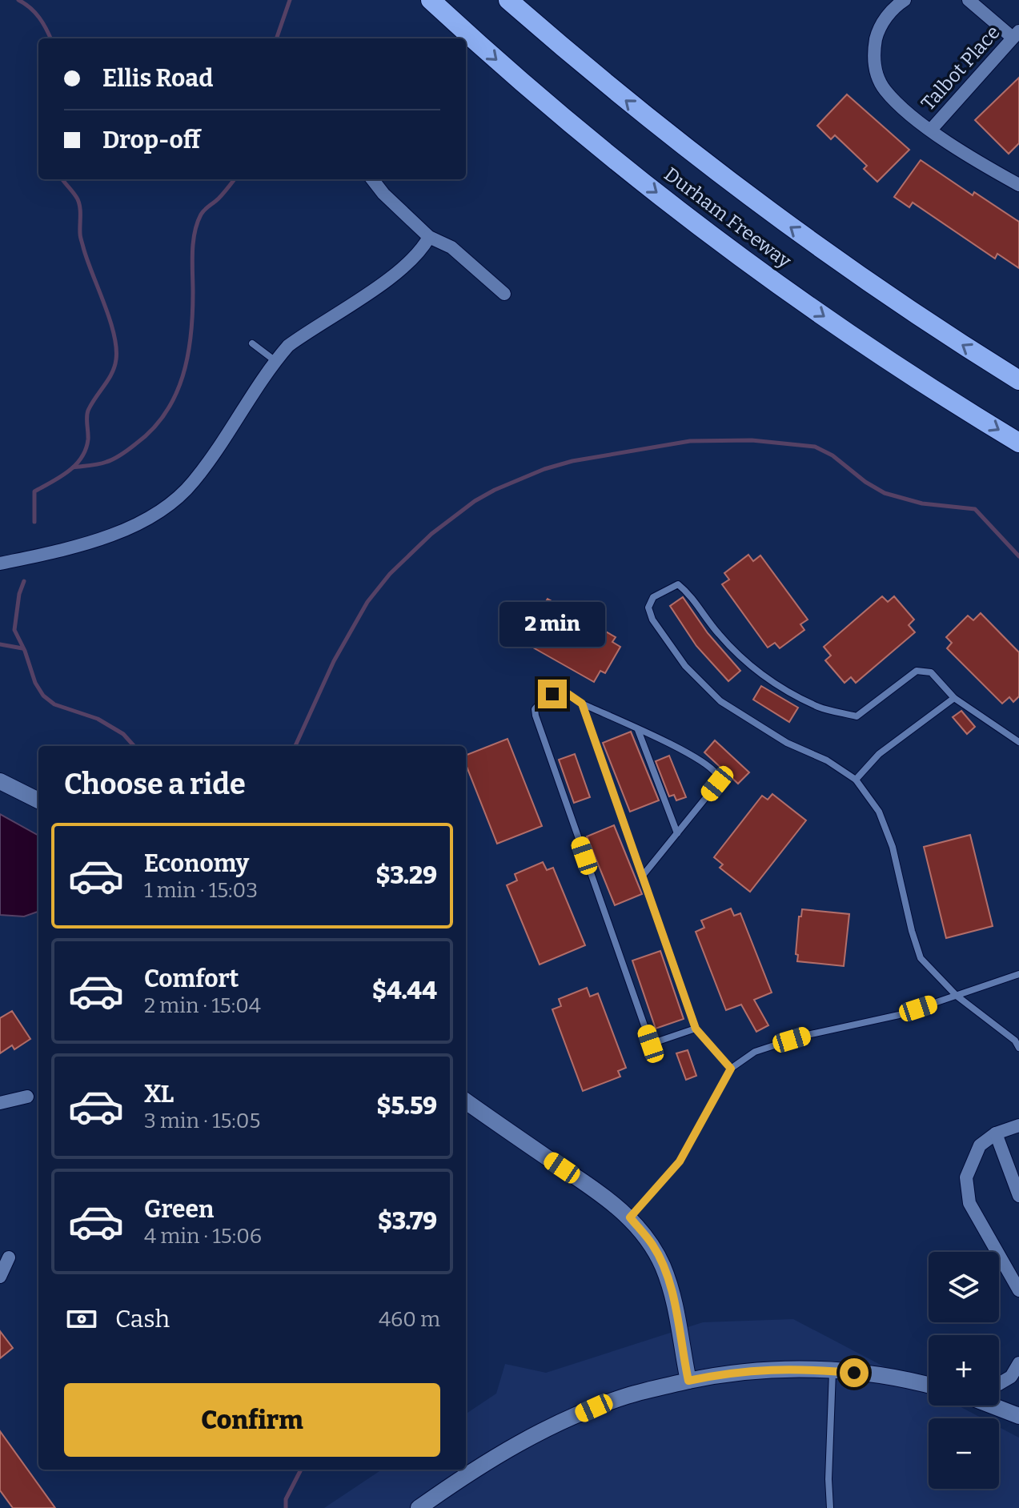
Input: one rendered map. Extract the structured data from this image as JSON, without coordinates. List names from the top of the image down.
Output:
{
  "streets": {
    "highway": ["Durham Freeway"],
    "street": ["Talbot Place"]
  },
  "page": {
    "banner": ["Ellis Road", "Drop-off"],
    "bubble": "2 min",
    "heading": "Choose a ride",
    "list": [
      {
        "name": "Economy",
        "note": "1 min · 15:03",
        "value": "$3.29"
      },
      {
        "name": "Comfort",
        "note": "2 min · 15:04",
        "value": "$4.44"
      },
      {
        "name": "XL",
        "note": "3 min · 15:05",
        "value": "$5.59"
      },
      {
        "name": "Green",
        "note": "4 min · 15:06",
        "value": "$3.79"
      }
    ],
    "map_buttons": ["+", "−"],
    "pay": ["Cash", "460 m"],
    "buttons": "Confirm"
  }
}
